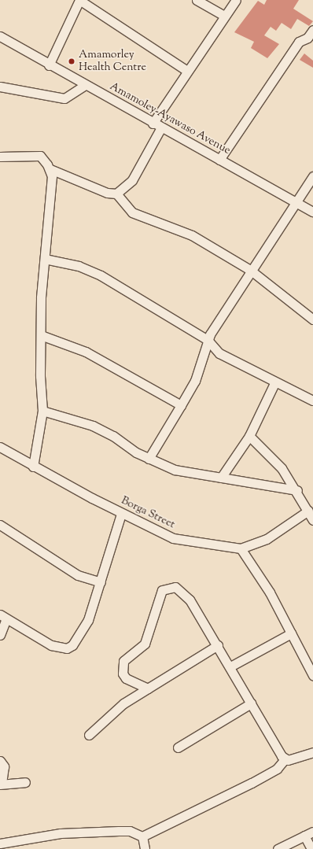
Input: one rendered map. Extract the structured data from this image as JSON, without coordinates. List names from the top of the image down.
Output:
{
  "streets": {
    "street": ["Amamoley-Ayawaso Avenue", "Borga Street"]
  },
  "places": ["Amamorley Health Centre"]
}
